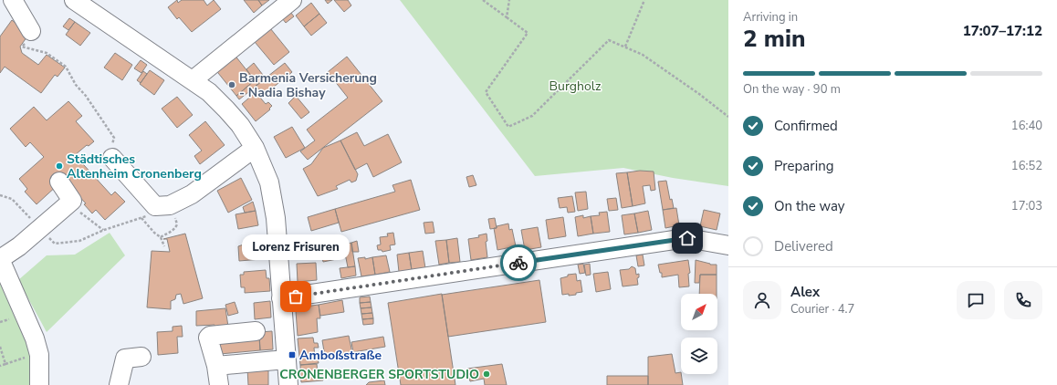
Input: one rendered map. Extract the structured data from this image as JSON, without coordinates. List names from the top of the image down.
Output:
{
  "parks": ["Burgholz"],
  "places": {
    "other": [
      "Barmenia Versicherung - Nadia Bishay",
      "Städtisches Altenheim Cronenberg",
      "Lorenz Frisuren",
      "CRONENBERGER SPORTSTUDIO"
    ],
    "transit": ["Amboßstraße"]
  },
  "north": "top right",
  "page": {
    "heading": ["2 min", "Arriving in", "17:07–17:12"],
    "panel": ["Alex", "Courier · 4.7"],
    "bar": "On the way · 90 m",
    "list": [
      ["Confirmed", "16:40"],
      ["Preparing", "16:52"],
      ["On the way", "17:03"],
      "Delivered"
    ],
    "bubble": "Lorenz Frisuren"
  }
}
